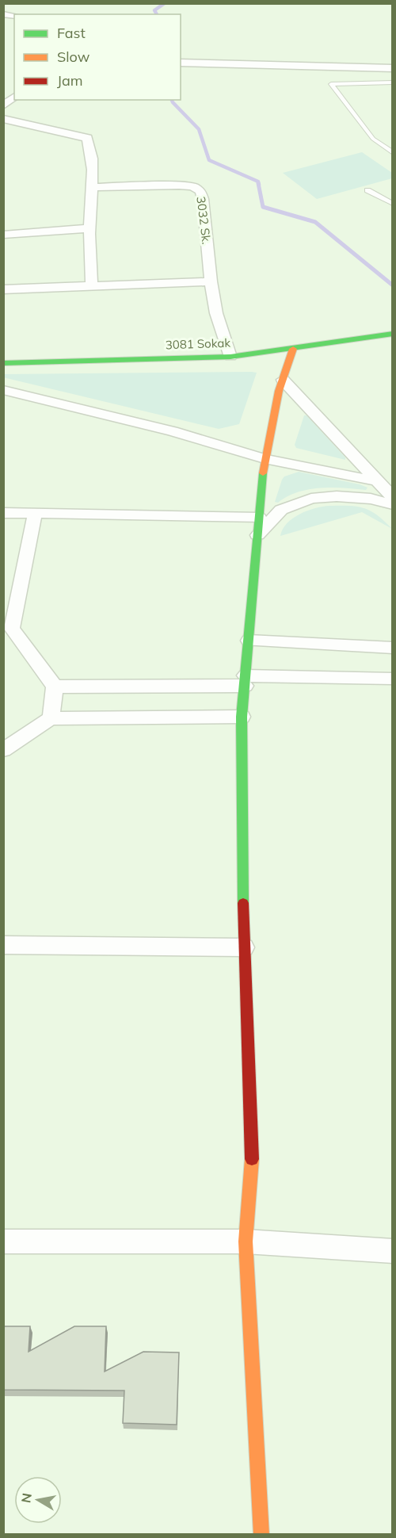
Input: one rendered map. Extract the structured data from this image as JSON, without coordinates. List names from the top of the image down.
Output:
{
  "streets": {
    "street": ["3032 Sk.", "3081 Sokak"]
  },
  "crossings": [
    ["3032 Sk.", "3081 Sokak"]
  ],
  "legend": ["Fast", "Slow", "Jam"],
  "north": "left"
}
